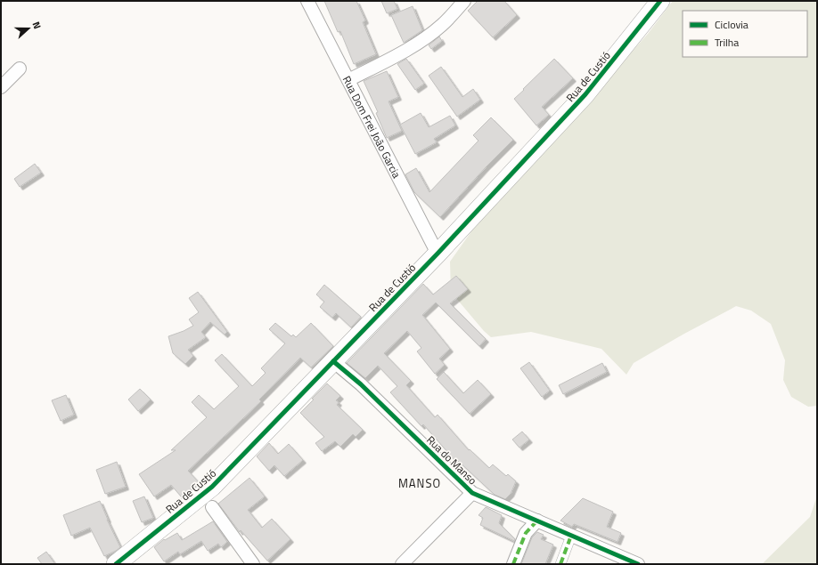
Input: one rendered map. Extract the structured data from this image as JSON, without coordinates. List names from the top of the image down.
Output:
{
  "streets": {
    "main road": ["Rua de Custió"],
    "street": ["Rua Dom Frei João Garcia", "Rua do Manso"]
  },
  "crossings": [
    ["Rua de Custió", "Rua Dom Frei João Garcia"],
    ["Rua de Custió", "Rua do Manso"]
  ],
  "districts": ["MANSO"],
  "legend": ["Ciclovia", "Trilha"],
  "north": "right"
}
